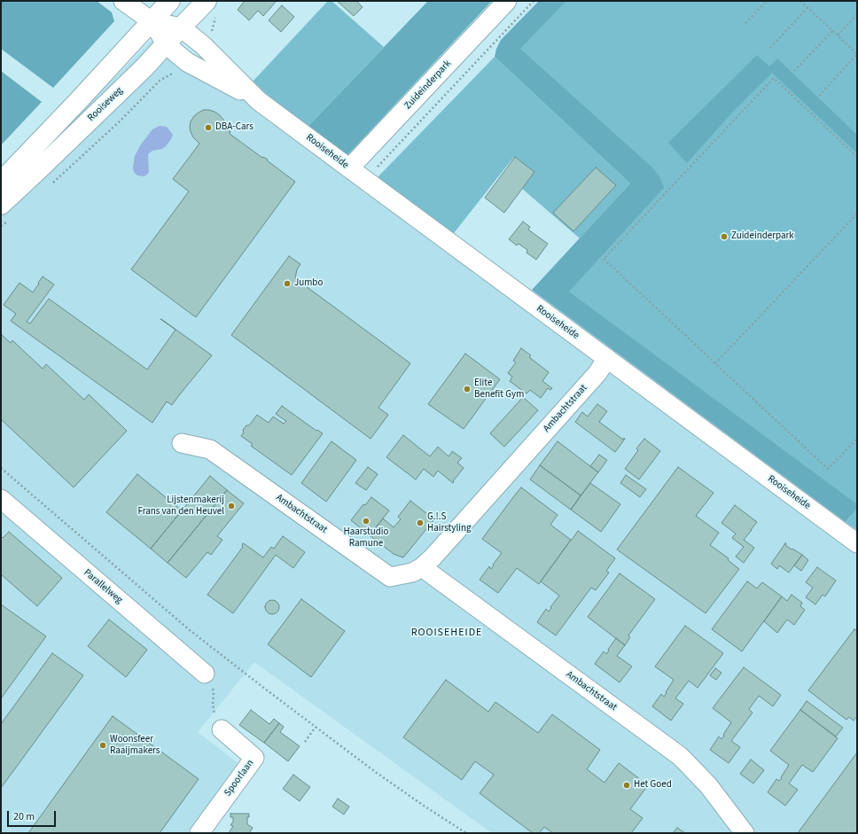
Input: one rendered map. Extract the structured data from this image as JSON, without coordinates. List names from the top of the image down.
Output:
{
  "streets": {
    "main road": ["Rooiseweg"],
    "street": [
      "Zuideinderpark",
      "Rooiseheide",
      "Ambachtstraat",
      "Parallelweg",
      "Spoorlaan"
    ]
  },
  "crossings": [
    ["Zuideinderpark", "Rooiseheide"],
    ["Rooiseweg", "Rooiseheide"],
    ["Rooiseheide", "Ambachtstraat"]
  ],
  "districts": ["ROOISEHEIDE"],
  "places": [
    "DBA-Cars",
    "Zuideinderpark",
    "Jumbo",
    "Elite Benefit Gym",
    "Lijstenmakerij Frans van den Heuvel",
    "Haarstudio Ramune",
    "G.!.S Hairstyling",
    "Woonsfeer Raaijmakers",
    "Het Goed"
  ],
  "scale_bar": "20 m"
}
